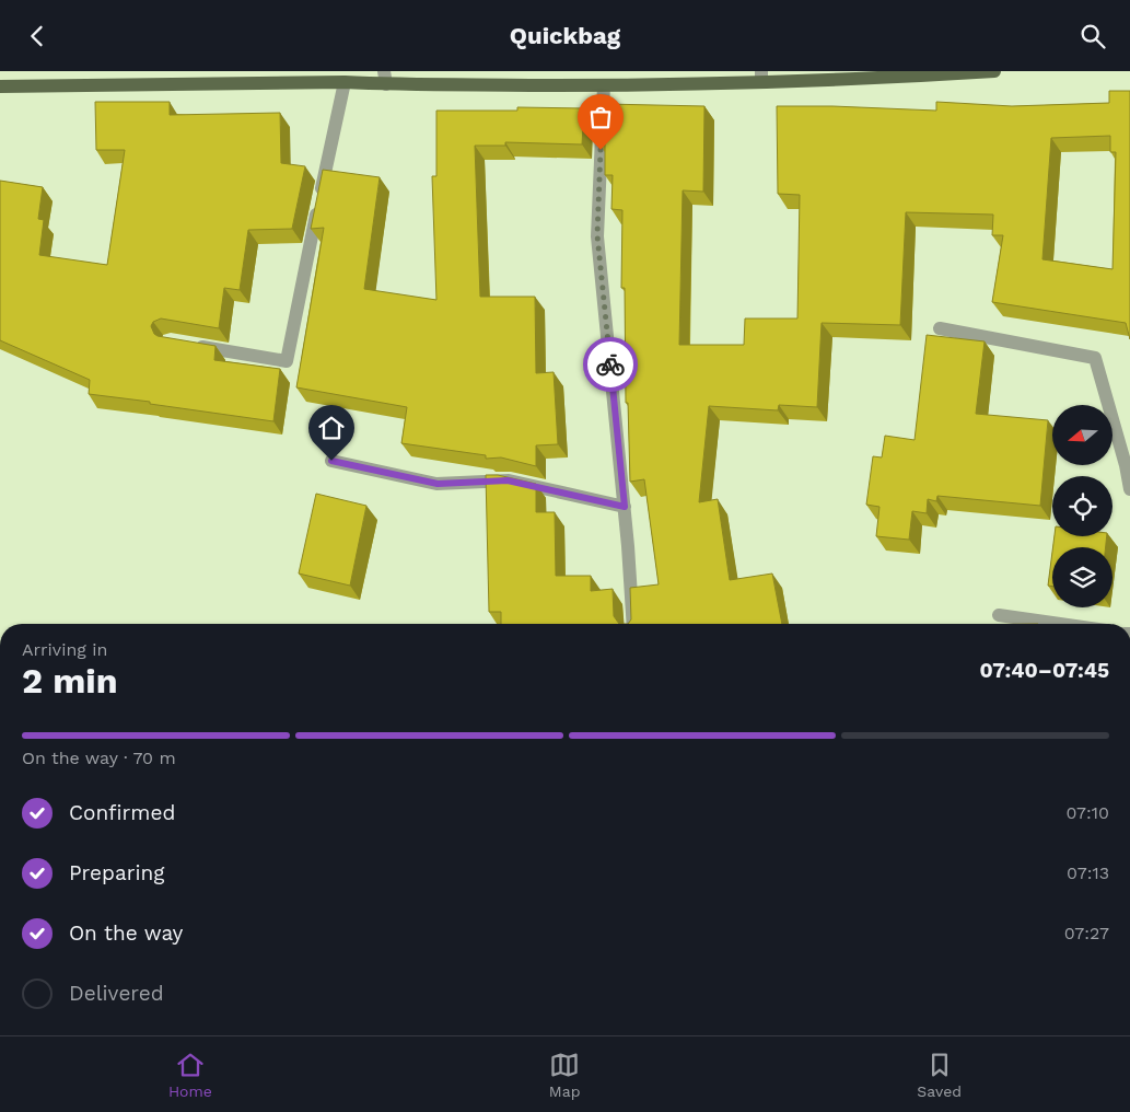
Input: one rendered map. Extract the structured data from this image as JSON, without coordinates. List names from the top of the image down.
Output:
{
  "north": "left",
  "page": {
    "header": "Quickbag",
    "heading": ["2 min", "Arriving in", "07:40–07:45"],
    "bar": "On the way · 70 m",
    "list": [
      ["Confirmed", "07:10"],
      ["Preparing", "07:13"],
      ["On the way", "07:27"],
      "Delivered"
    ],
    "tabs": ["Home", "Map", "Saved"]
  }
}
